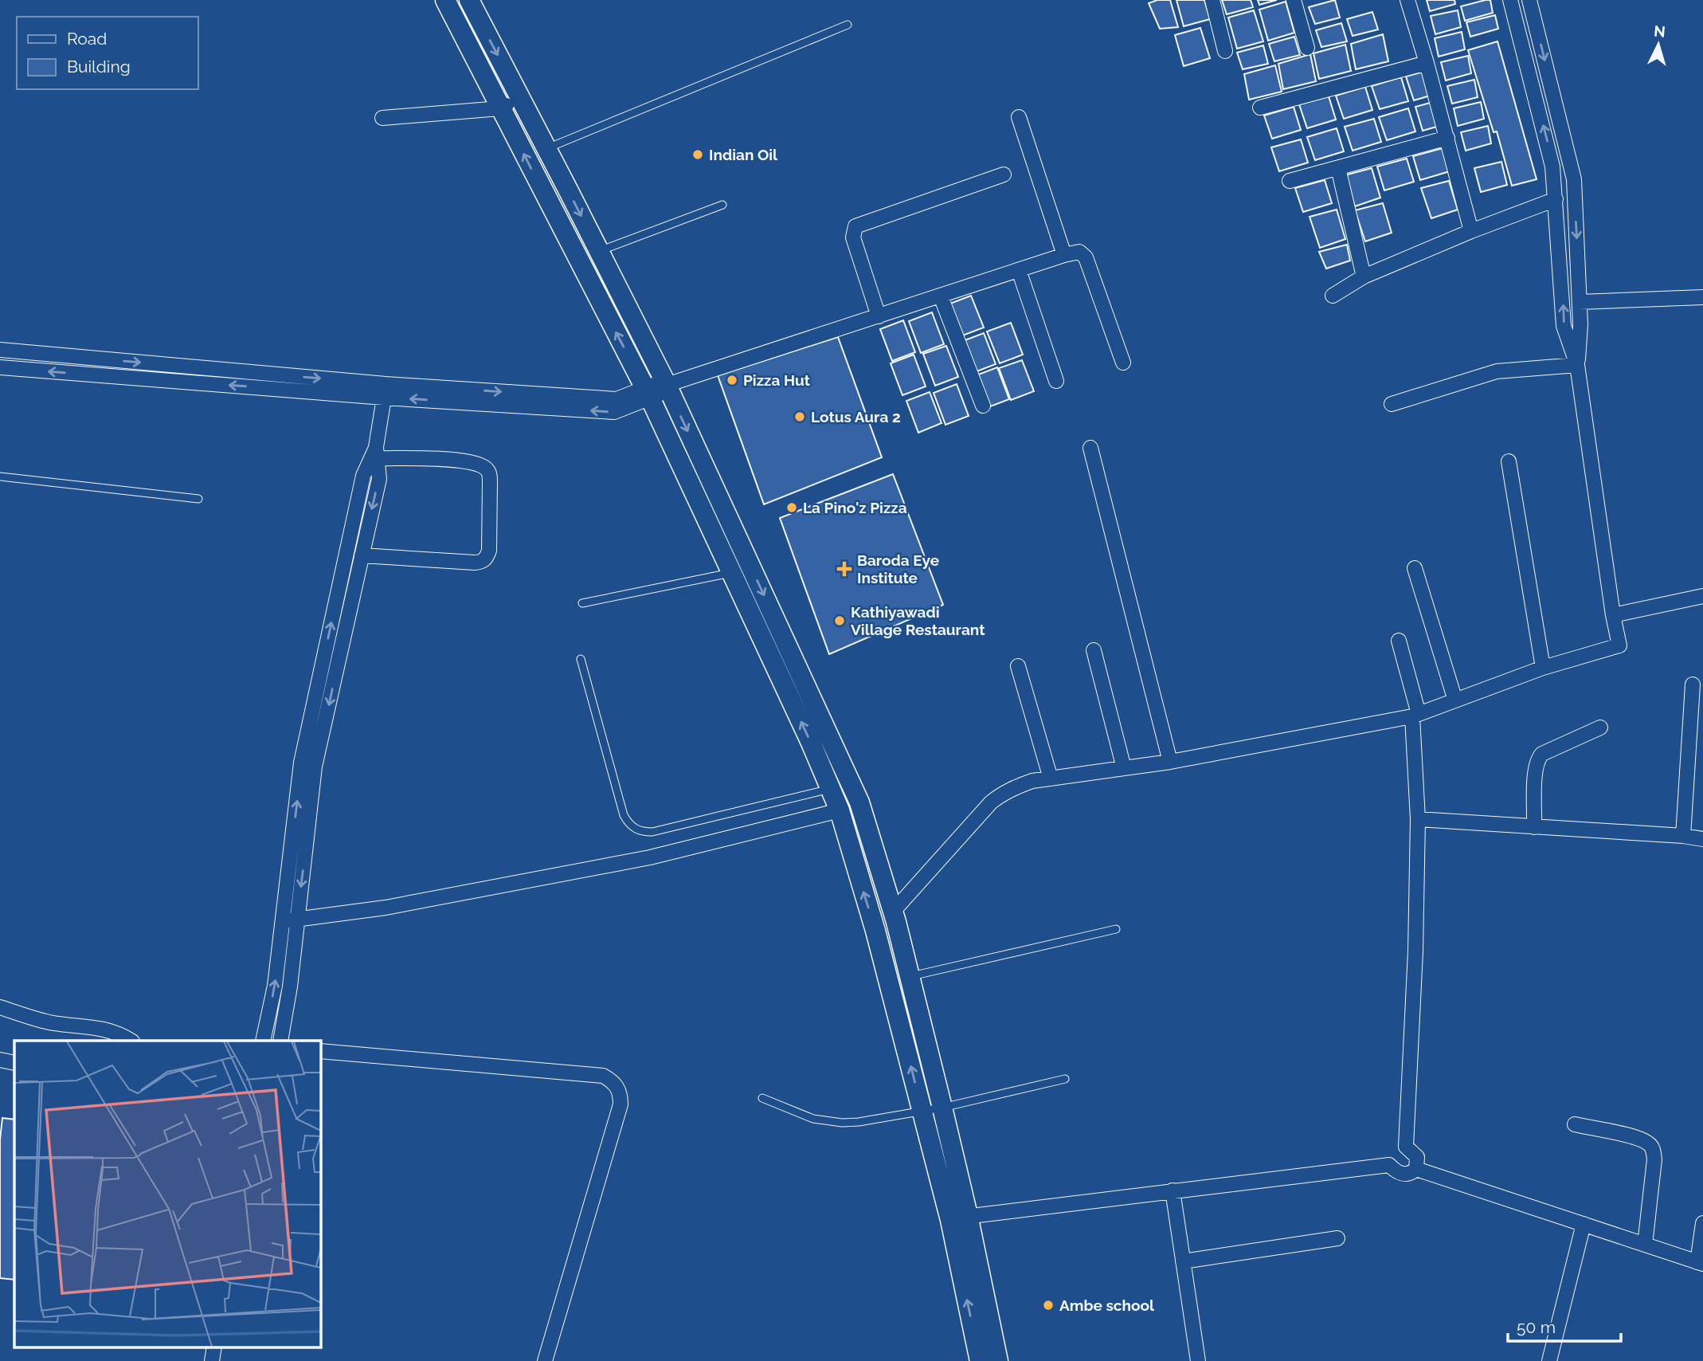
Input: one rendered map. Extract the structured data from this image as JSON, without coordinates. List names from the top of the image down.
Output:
{
  "places": {
    "other": [
      "Indian Oil",
      "Pizza Hut",
      "Lotus Aura 2",
      "La Pino'z Pizza",
      "Kathiyawadi Village Restaurant",
      "Ambe school"
    ],
    "health": ["Baroda Eye Institute"]
  },
  "legend": ["Road", "Building"],
  "scale_bar": "50 m",
  "north": "top"
}
